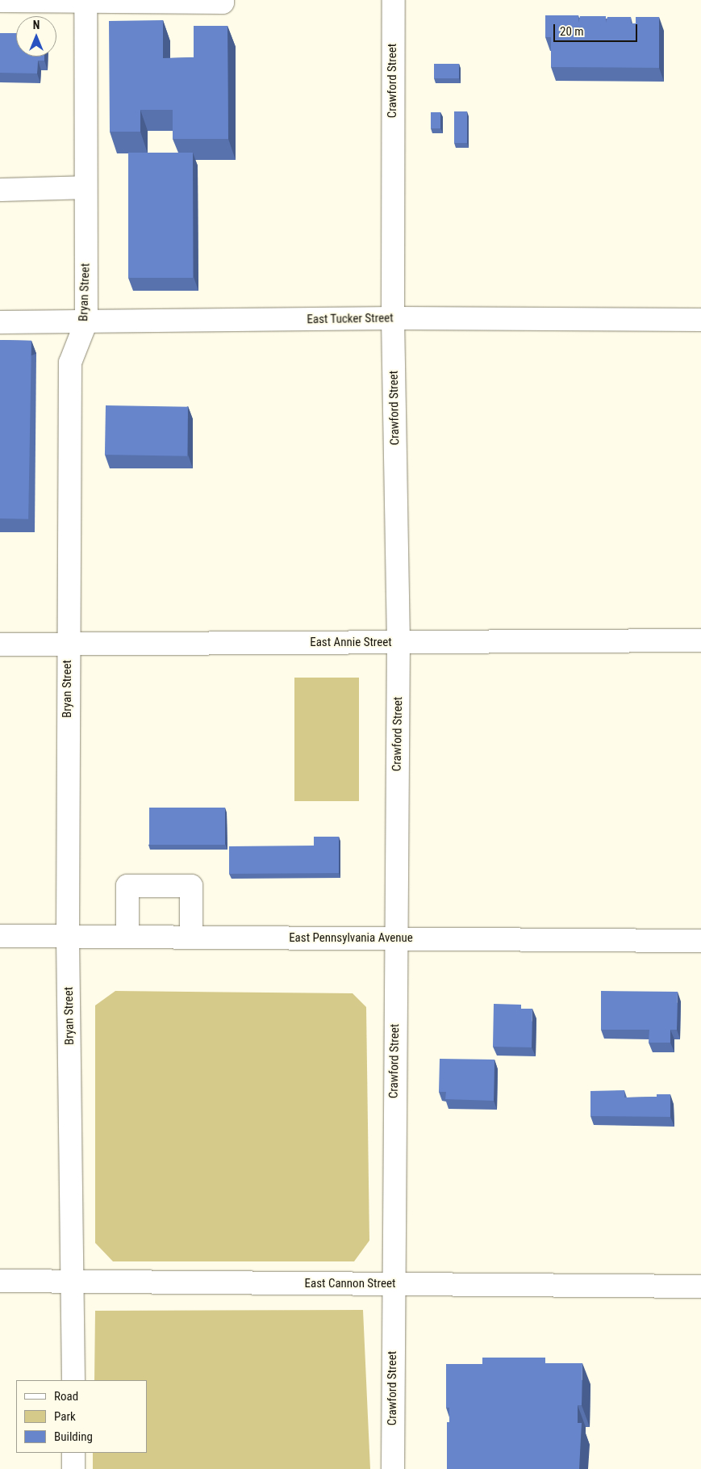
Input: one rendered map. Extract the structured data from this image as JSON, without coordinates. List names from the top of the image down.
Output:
{
  "streets": {
    "street": [
      "Crawford Street",
      "Bryan Street",
      "East Tucker Street",
      "East Annie Street",
      "East Pennsylvania Avenue",
      "East Cannon Street"
    ]
  },
  "crossings": [
    ["Crawford Street", "East Tucker Street"],
    ["Crawford Street", "East Annie Street"],
    ["Crawford Street", "East Pennsylvania Avenue"],
    ["Crawford Street", "East Cannon Street"],
    ["Bryan Street", "East Tucker Street"],
    ["Bryan Street", "East Annie Street"],
    ["Bryan Street", "East Pennsylvania Avenue"],
    ["Bryan Street", "East Cannon Street"]
  ],
  "legend": ["Road", "Park", "Building"],
  "scale_bar": "20 m",
  "north": "top"
}
